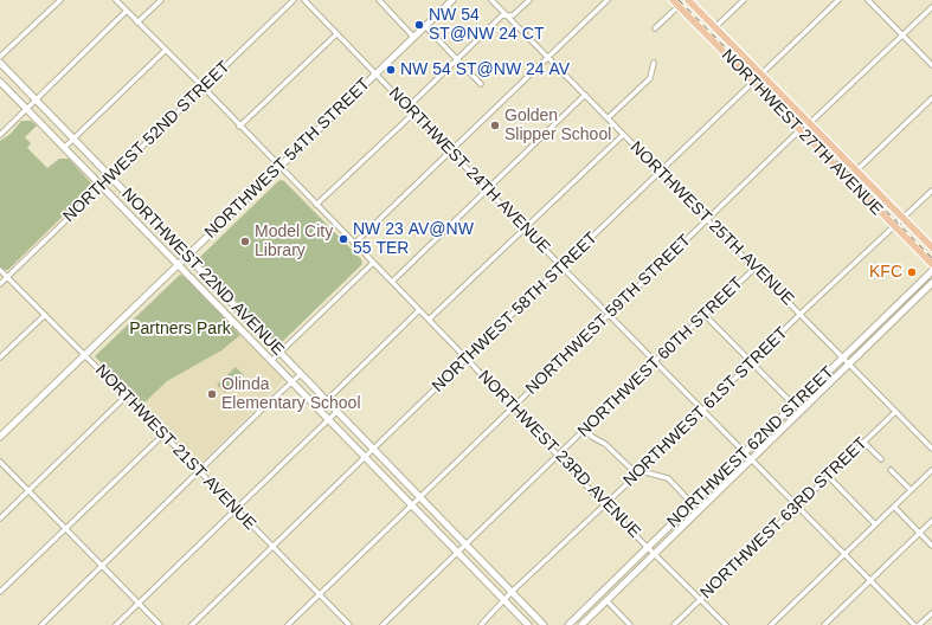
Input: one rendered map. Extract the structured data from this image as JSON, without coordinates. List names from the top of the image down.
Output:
{
  "streets": {
    "main road": [
      "NORTHWEST 27TH AVENUE",
      "NORTHWEST 54TH STREET",
      "NORTHWEST 22ND AVENUE",
      "NORTHWEST 62ND STREET"
    ],
    "street": [
      "NORTHWEST 52ND STREET",
      "NORTHWEST 24TH AVENUE",
      "NORTHWEST 25TH AVENUE",
      "NORTHWEST 58TH STREET",
      "NORTHWEST 59TH STREET",
      "NORTHWEST 60TH STREET",
      "NORTHWEST 61ST STREET",
      "NORTHWEST 21ST AVENUE",
      "NORTHWEST 23RD AVENUE",
      "NORTHWEST 63RD STREET"
    ]
  },
  "crossings": [
    ["NORTHWEST 27TH AVENUE", "NORTHWEST 58TH STREET"],
    ["NORTHWEST 27TH AVENUE", "NORTHWEST 59TH STREET"],
    ["NORTHWEST 27TH AVENUE", "NORTHWEST 61ST STREET"],
    ["NORTHWEST 52ND STREET", "NORTHWEST 22ND AVENUE"],
    ["NORTHWEST 52ND STREET", "NORTHWEST 21ST AVENUE"],
    ["NORTHWEST 52ND STREET", "NORTHWEST 23RD AVENUE"],
    ["NORTHWEST 54TH STREET", "NORTHWEST 24TH AVENUE"],
    ["NORTHWEST 54TH STREET", "NORTHWEST 22ND AVENUE"],
    ["NORTHWEST 54TH STREET", "NORTHWEST 21ST AVENUE"],
    ["NORTHWEST 54TH STREET", "NORTHWEST 23RD AVENUE"],
    ["NORTHWEST 24TH AVENUE", "NORTHWEST 58TH STREET"],
    ["NORTHWEST 24TH AVENUE", "NORTHWEST 59TH STREET"],
    ["NORTHWEST 24TH AVENUE", "NORTHWEST 60TH STREET"],
    ["NORTHWEST 24TH AVENUE", "NORTHWEST 61ST STREET"],
    ["NORTHWEST 24TH AVENUE", "NORTHWEST 62ND STREET"],
    ["NORTHWEST 24TH AVENUE", "NORTHWEST 63RD STREET"],
    ["NORTHWEST 25TH AVENUE", "NORTHWEST 58TH STREET"],
    ["NORTHWEST 25TH AVENUE", "NORTHWEST 59TH STREET"],
    ["NORTHWEST 25TH AVENUE", "NORTHWEST 60TH STREET"],
    ["NORTHWEST 25TH AVENUE", "NORTHWEST 61ST STREET"],
    ["NORTHWEST 25TH AVENUE", "NORTHWEST 62ND STREET"],
    ["NORTHWEST 25TH AVENUE", "NORTHWEST 63RD STREET"],
    ["NORTHWEST 22ND AVENUE", "NORTHWEST 58TH STREET"],
    ["NORTHWEST 22ND AVENUE", "NORTHWEST 59TH STREET"],
    ["NORTHWEST 22ND AVENUE", "NORTHWEST 60TH STREET"],
    ["NORTHWEST 22ND AVENUE", "NORTHWEST 61ST STREET"],
    ["NORTHWEST 58TH STREET", "NORTHWEST 21ST AVENUE"],
    ["NORTHWEST 58TH STREET", "NORTHWEST 23RD AVENUE"],
    ["NORTHWEST 59TH STREET", "NORTHWEST 21ST AVENUE"],
    ["NORTHWEST 59TH STREET", "NORTHWEST 23RD AVENUE"],
    ["NORTHWEST 60TH STREET", "NORTHWEST 23RD AVENUE"],
    ["NORTHWEST 61ST STREET", "NORTHWEST 23RD AVENUE"],
    ["NORTHWEST 62ND STREET", "NORTHWEST 23RD AVENUE"],
    ["NORTHWEST 23RD AVENUE", "NORTHWEST 63RD STREET"]
  ],
  "parks": ["Partners Park"],
  "places": [
    "NW 54 ST@NW 24 CT",
    "NW 54 ST@NW 24 AV",
    "Golden Slipper School",
    "NW 23 AV@NW 55 TER",
    "Model City Library",
    "KFC",
    "Olinda Elementary School"
  ]
}
